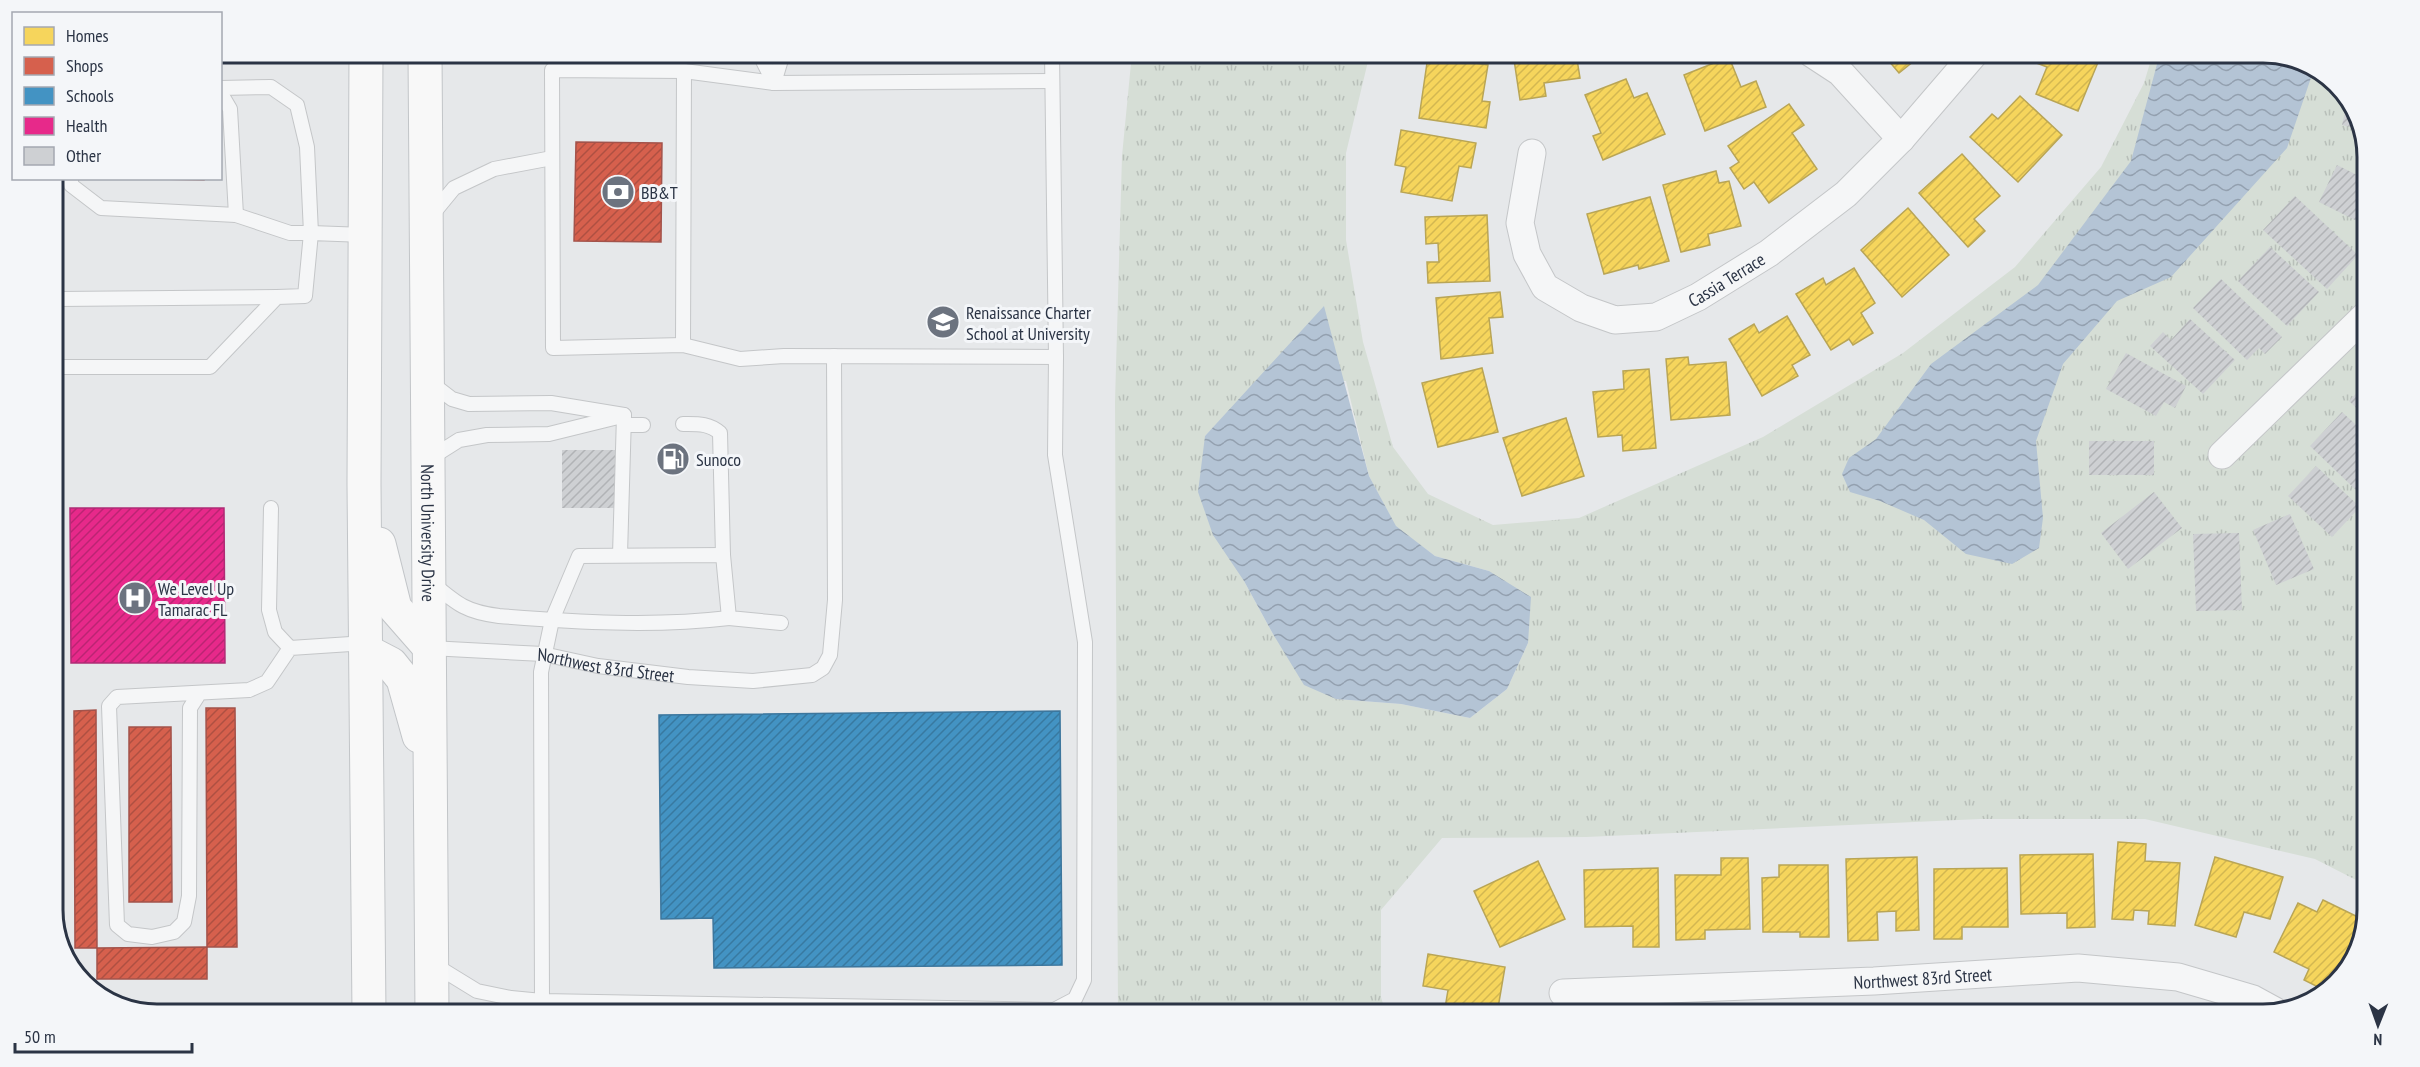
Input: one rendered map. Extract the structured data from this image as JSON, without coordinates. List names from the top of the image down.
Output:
{
  "streets": {
    "main road": ["North University Drive"],
    "street": ["Cassia Terrace", "Northwest 83rd Street"]
  },
  "crossings": [
    ["North University Drive", "Northwest 83rd Street"]
  ],
  "places": {
    "bank": ["BB&T"],
    "school or university": ["Renaissance Charter School at University"],
    "fuel station": ["Sunoco"],
    "hospital": ["We Level Up Tamarac FL"]
  },
  "legend": [
    "Homes",
    "Shops",
    "Schools",
    "Health",
    "Other"
  ],
  "scale_bar": "50 m",
  "north": "bottom"
}
